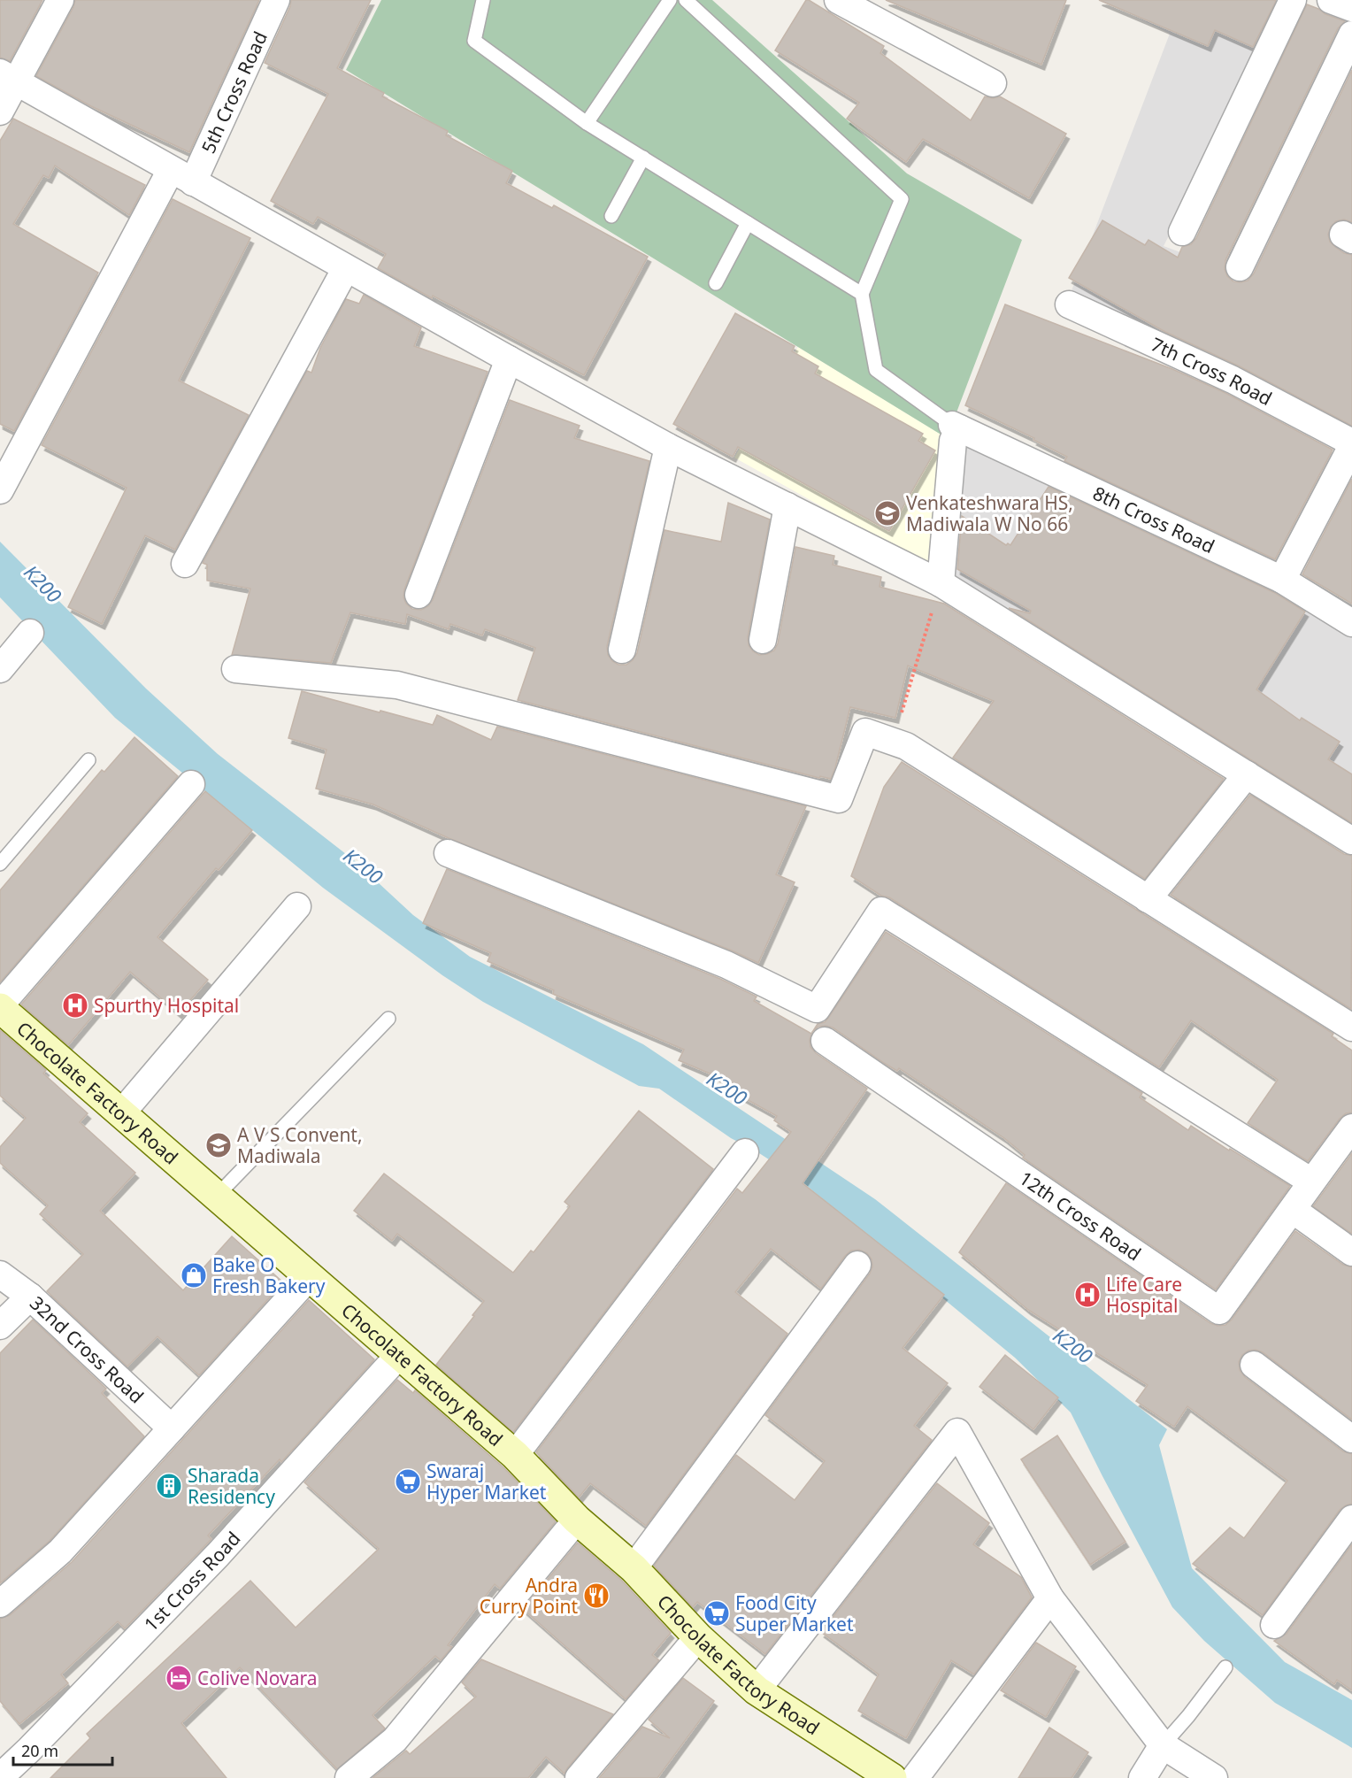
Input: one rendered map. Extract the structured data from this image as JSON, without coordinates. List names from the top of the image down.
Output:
{
  "streets": {
    "street": [
      "5th Cross Road",
      "7th Cross Road",
      "8th Cross Road",
      "Chocolate Factory Road",
      "12th Cross Road",
      "32nd Cross Road",
      "1st Cross Road"
    ]
  },
  "crossings": [
    ["Chocolate Factory Road", "1st Cross Road"]
  ],
  "water": ["K200"],
  "places": {
    "school or university": ["Venkateshwara HS, Madiwala W No 66", "A V S Convent, Madiwala"],
    "hospital": ["Spurthy Hospital", "Life Care Hospital"],
    "shop": ["Bake O Fresh Bakery"],
    "supermarket": ["Swaraj Hyper Market", "Food City Super Market"],
    "building": ["Sharada Residency"],
    "restaurant": ["Andra Curry Point"],
    "hotel": ["Colive Novara"]
  },
  "scale_bar": "20 m"
}
